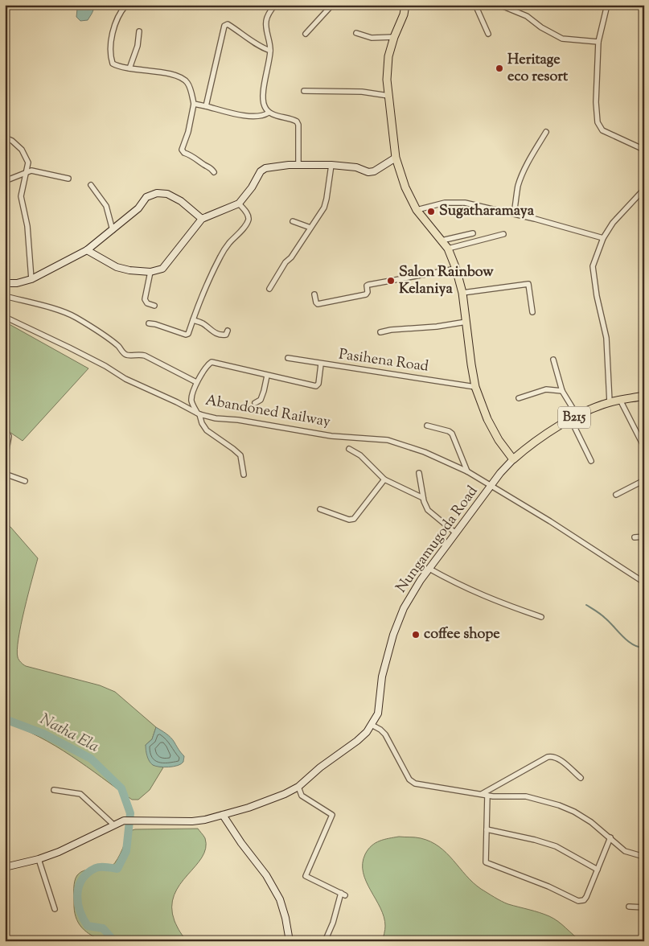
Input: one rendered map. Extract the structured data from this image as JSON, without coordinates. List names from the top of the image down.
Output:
{
  "streets": {
    "main road": ["B215"],
    "street": ["Pasihena Road", "Abandoned Railway", "Nungamugoda Road"]
  },
  "crossings": [
    ["Abandoned Railway", "Nungamugoda Road"],
    ["B215", "Nungamugoda Road"]
  ],
  "water": ["Natha Ela"],
  "places": [
    "Heritage eco resort",
    "Sugatharamaya",
    "Salon Rainbow Kelaniya",
    "coffee shope"
  ]
}
